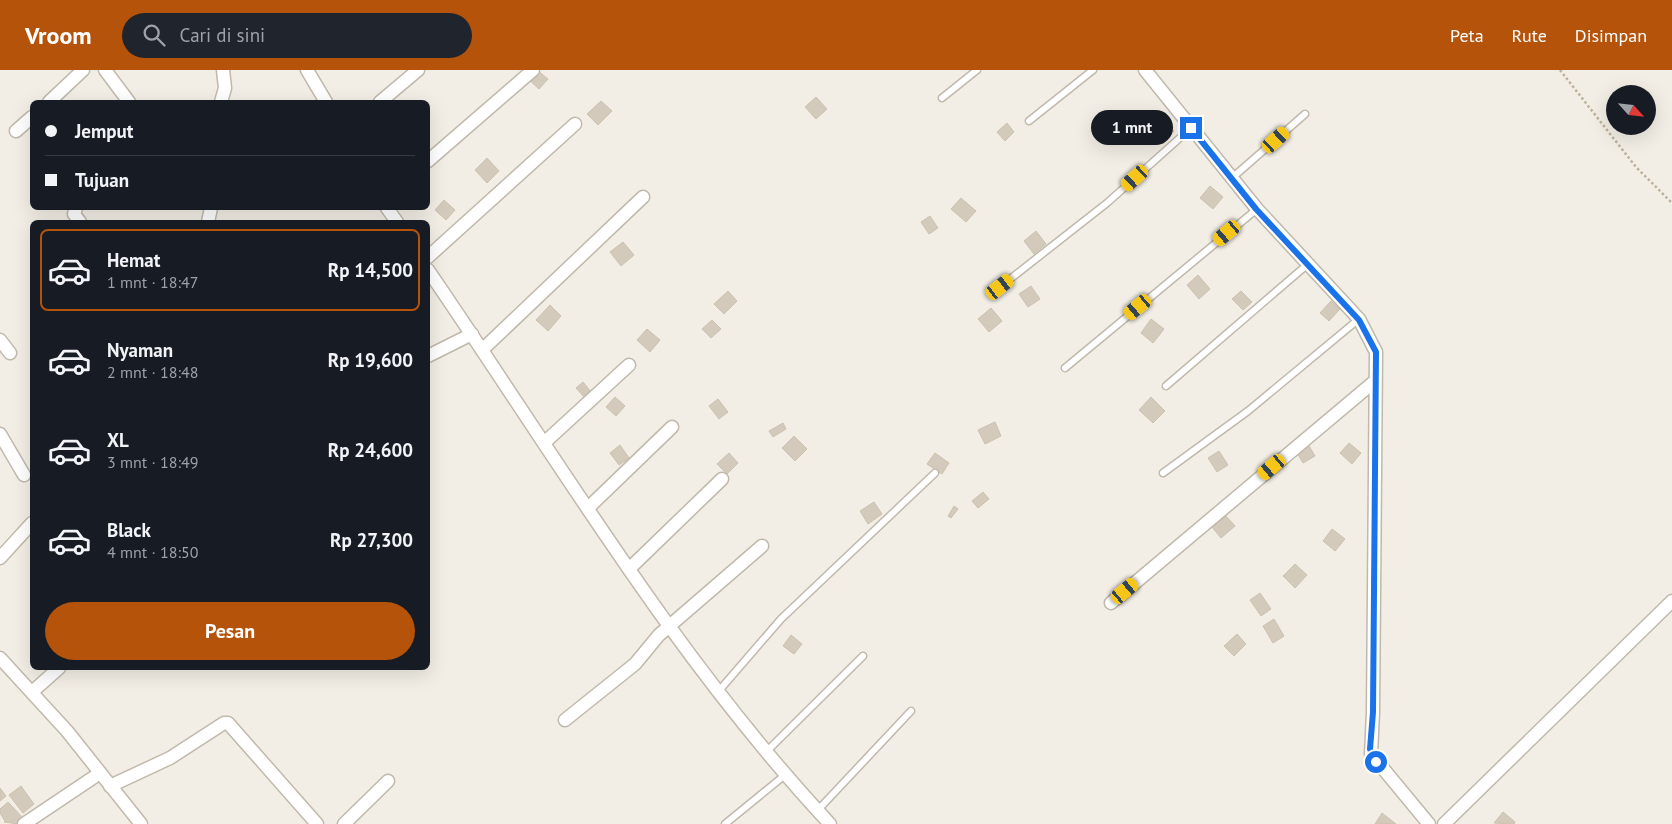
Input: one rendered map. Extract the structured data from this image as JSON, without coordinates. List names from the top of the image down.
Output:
{
  "north": "bottom right",
  "page": {
    "header": "Vroom",
    "search": "Cari di sini",
    "nav": ["Peta", "Rute", "Disimpan"],
    "banner": ["Jemput", "Tujuan"],
    "bubble": "1 mnt",
    "list": [
      {
        "name": "Hemat",
        "note": "1 mnt · 18:47",
        "value": "Rp 14,500"
      },
      {
        "name": "Nyaman",
        "note": "2 mnt · 18:48",
        "value": "Rp 19,600"
      },
      {
        "name": "XL",
        "note": "3 mnt · 18:49",
        "value": "Rp 24,600"
      },
      {
        "name": "Black",
        "note": "4 mnt · 18:50",
        "value": "Rp 27,300"
      }
    ],
    "buttons": "Pesan"
  }
}
